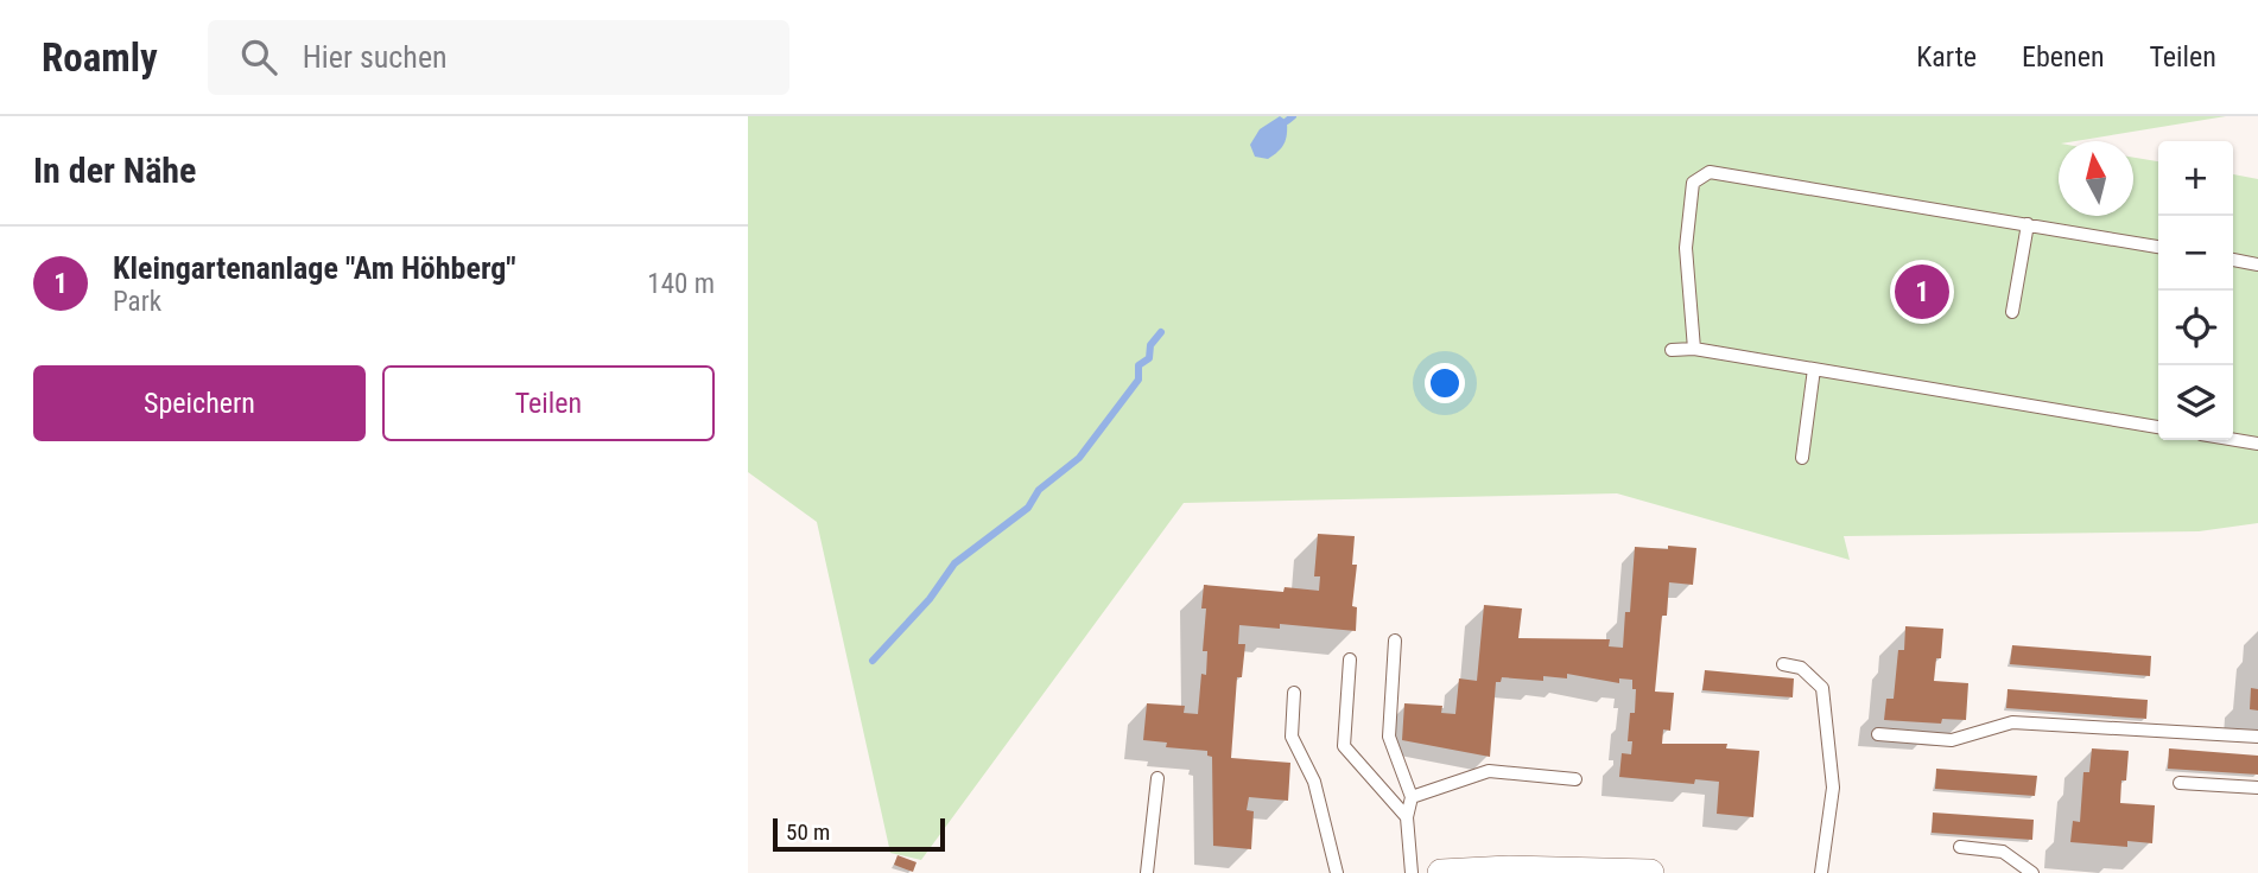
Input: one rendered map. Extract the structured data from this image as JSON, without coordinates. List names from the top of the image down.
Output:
{
  "scale_bar": "50 m",
  "north": "top",
  "page": {
    "header": "Roamly",
    "search": "Hier suchen",
    "nav": ["Karte", "Ebenen", "Teilen"],
    "heading": "In der Nähe",
    "map_buttons": ["+", "−"],
    "list": [
      {
        "mark": "1",
        "name": "Kleingartenanlage \"Am Höhberg\"",
        "note": "Park",
        "value": "140 m"
      }
    ],
    "pins": "1",
    "buttons": ["Speichern", "Teilen"],
    "scale": "50 m"
  }
}
